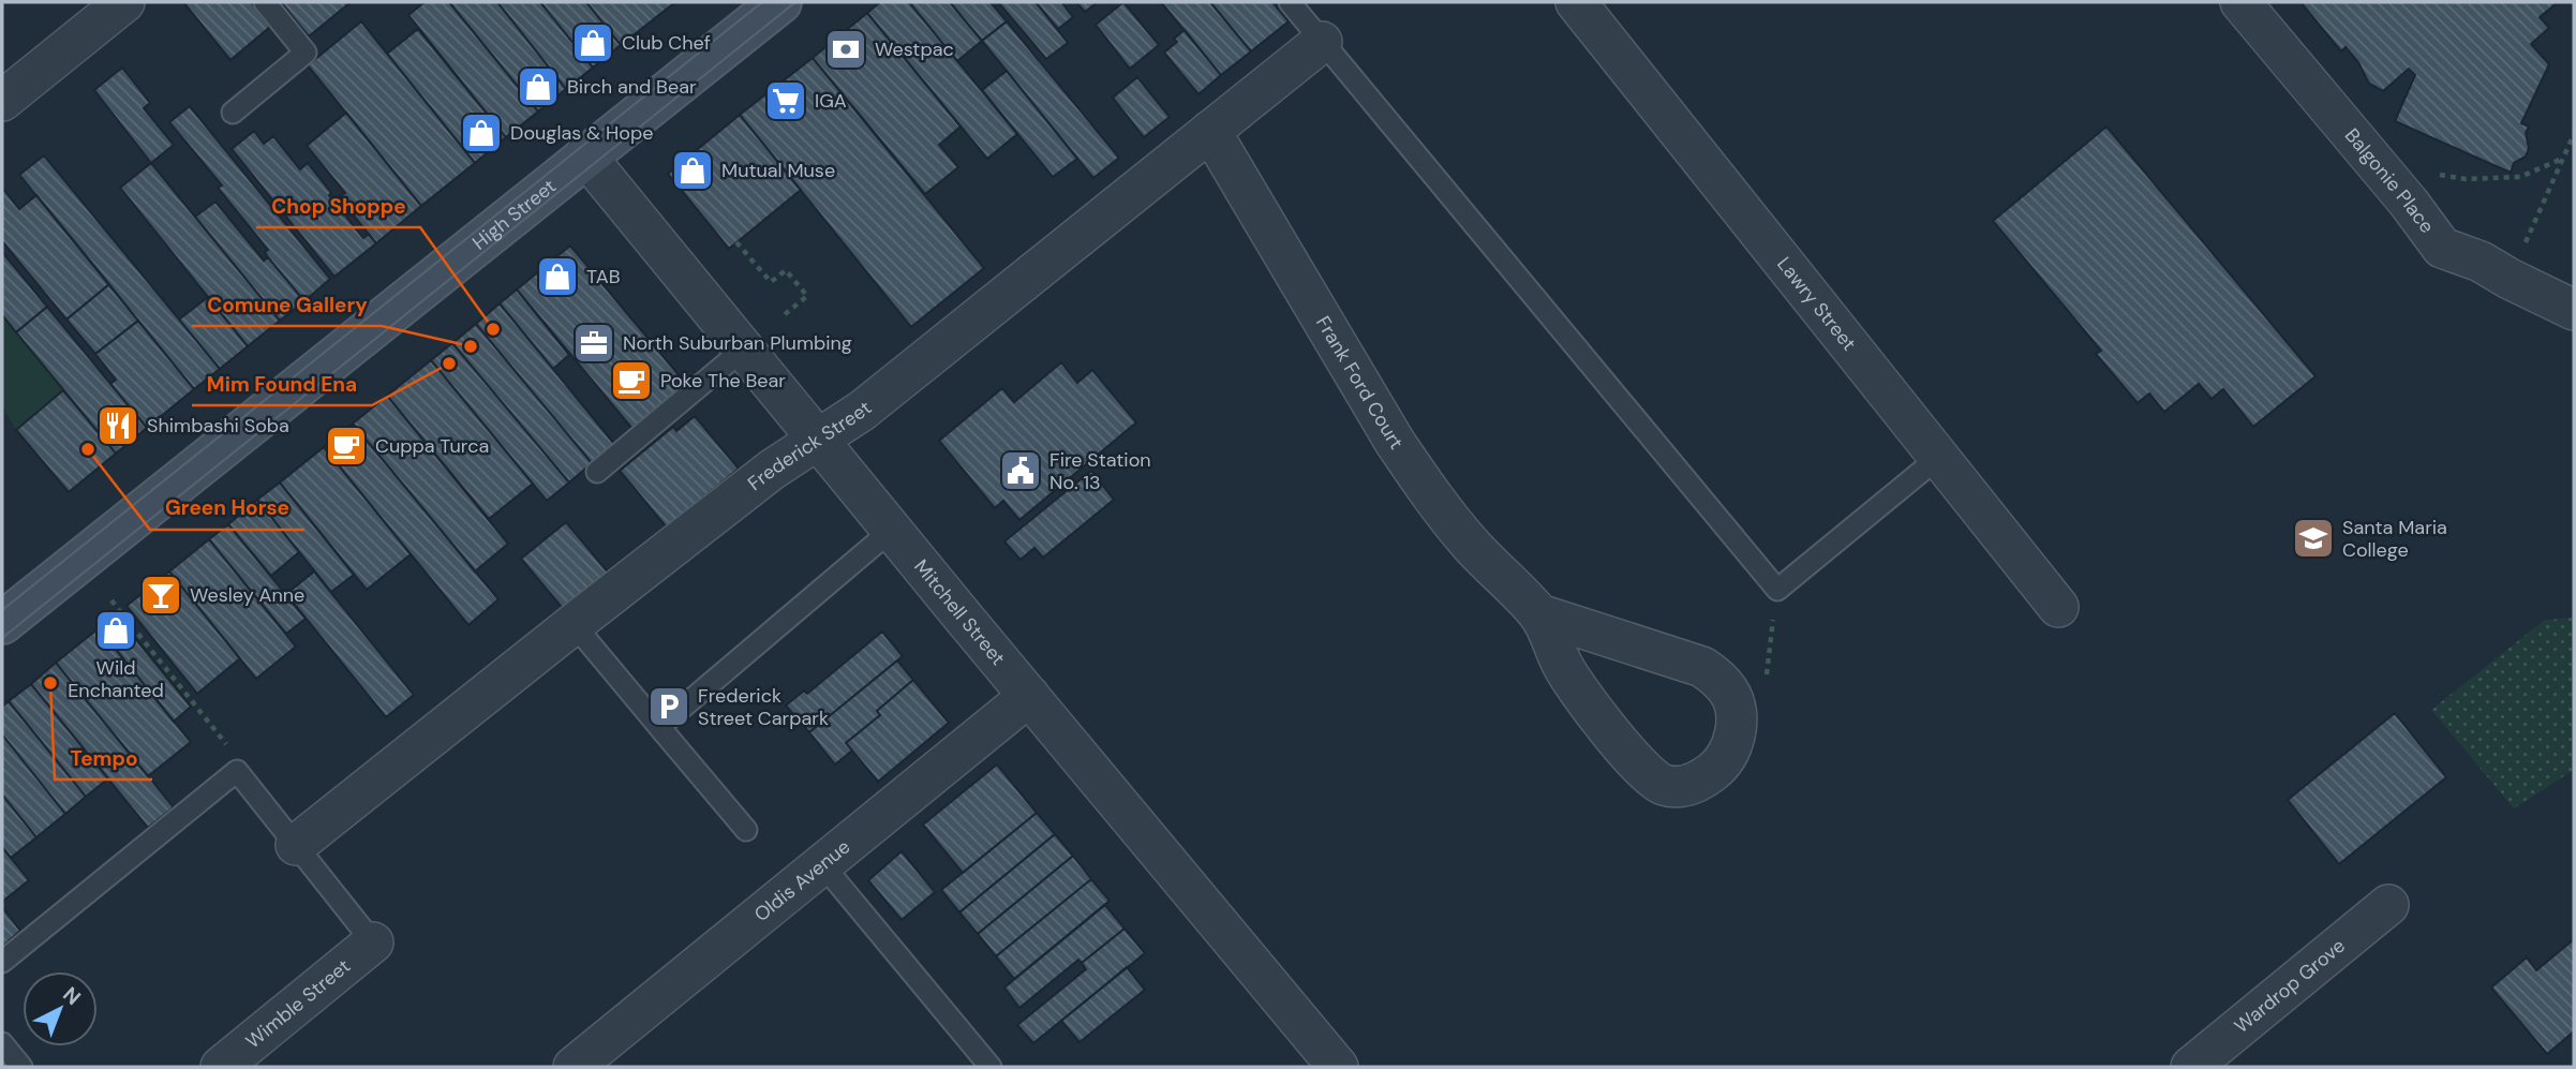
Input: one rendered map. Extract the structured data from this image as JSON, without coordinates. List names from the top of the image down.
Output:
{
  "streets": {
    "main road": ["High Street"],
    "street": [
      "Balgonie Place",
      "Lawry Street",
      "Frank Ford Court",
      "Frederick Street",
      "Mitchell Street",
      "Oldis Avenue",
      "Wardrop Grove",
      "Wimble Street"
    ]
  },
  "crossings": [
    ["High Street", "Mitchell Street"],
    ["Frank Ford Court", "Frederick Street"],
    ["Frederick Street", "Mitchell Street"],
    ["Mitchell Street", "Oldis Avenue"]
  ],
  "places": {
    "shop": [
      "Club Chef",
      "Birch and Bear",
      "Douglas & Hope",
      "Mutual Muse",
      "TAB",
      "Wild Enchanted"
    ],
    "bank": ["Westpac"],
    "supermarket": ["IGA"],
    "other": [
      "Chop Shoppe",
      "Comune Gallery",
      "Mim Found Ena",
      "Green Horse",
      "Tempo"
    ],
    "office": ["North Suburban Plumbing"],
    "cafe": ["Poke The Bear", "Cuppa Turca"],
    "restaurant": ["Shimbashi Soba"],
    "public building": ["Fire Station No. 13"],
    "school or university": ["Santa Maria College"],
    "bar": ["Wesley Anne"],
    "parking": ["Frederick Street Carpark"]
  },
  "north": "top right"
}
